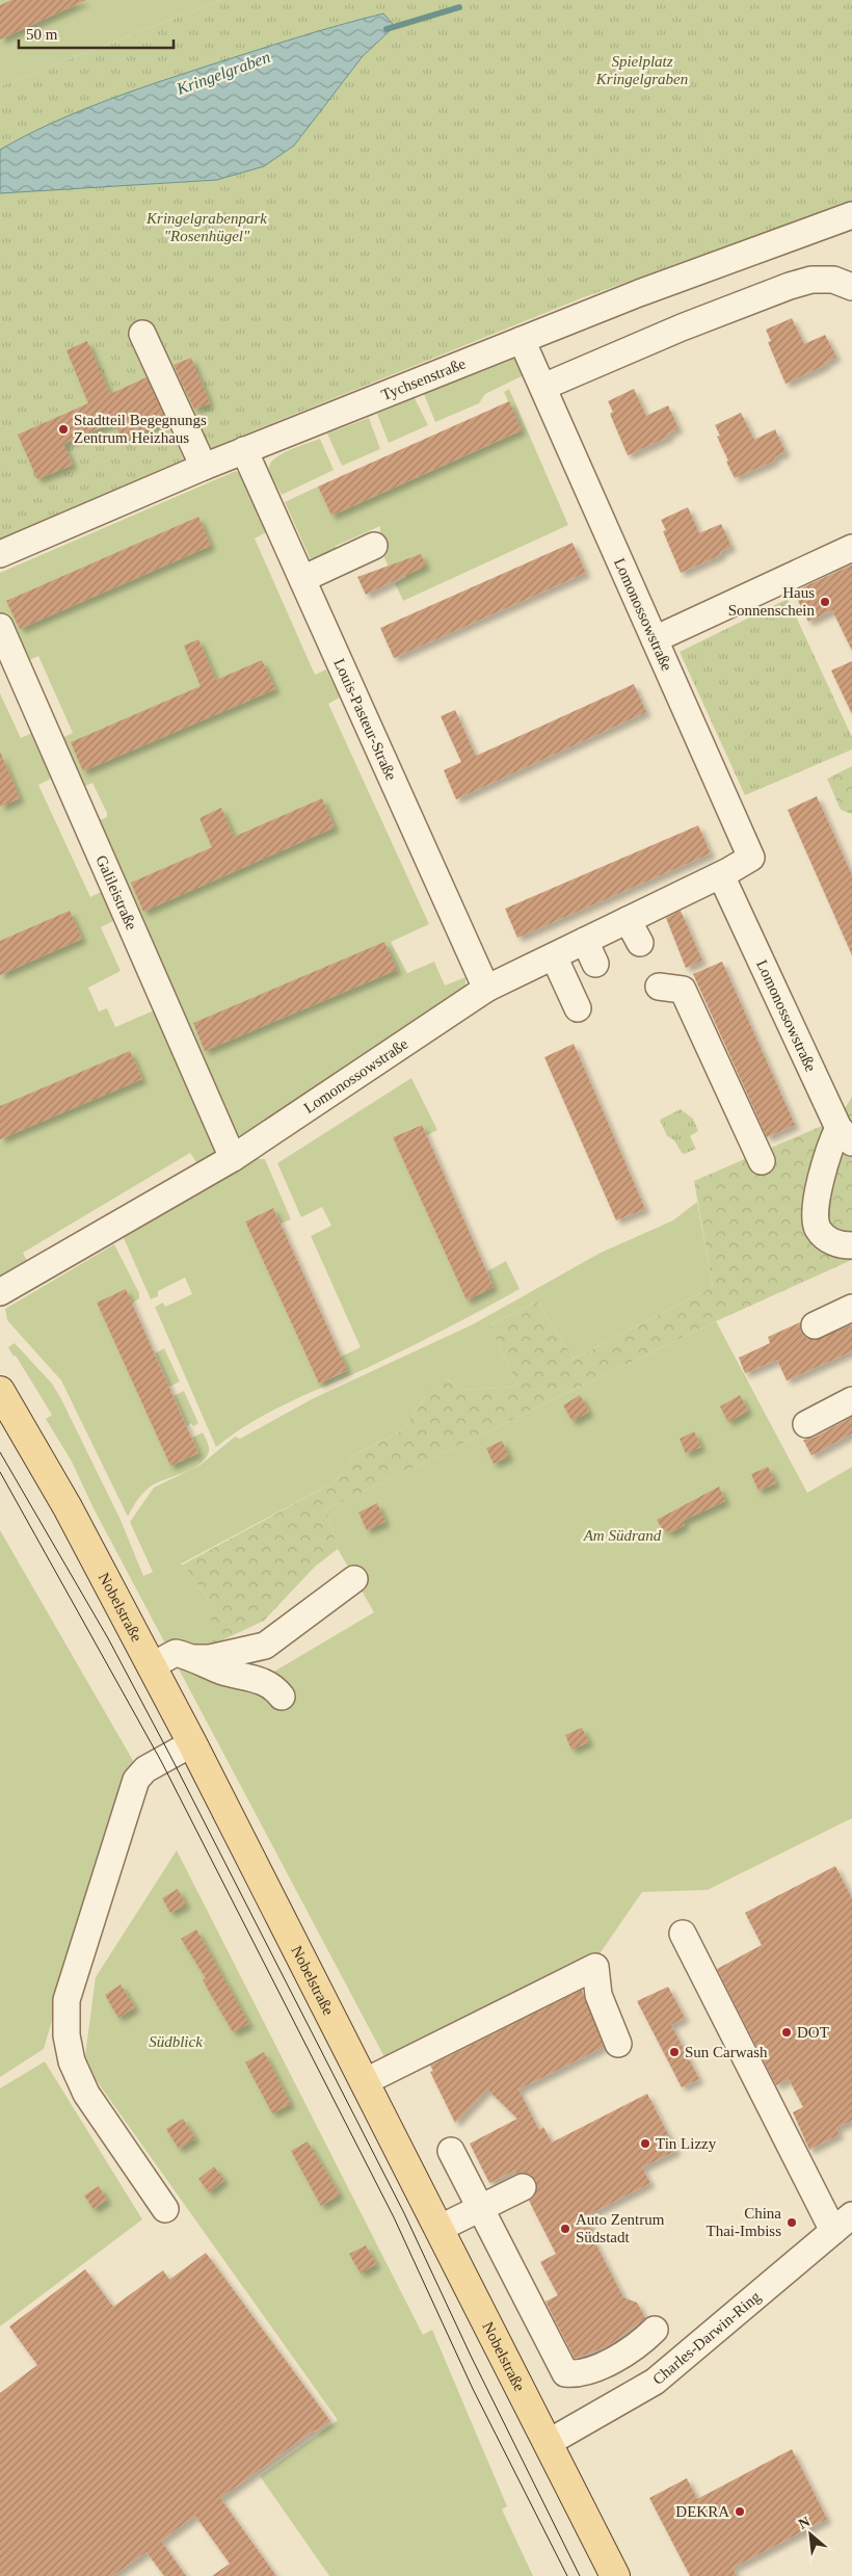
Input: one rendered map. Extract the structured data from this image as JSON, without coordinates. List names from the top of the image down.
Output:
{
  "streets": {
    "main road": ["Nobelstraße"],
    "street": [
      "Tychsenstraße",
      "Lomonossowstraße",
      "Louis-Pasteur-Straße",
      "Galileistraße",
      "Charles-Darwin-Ring"
    ]
  },
  "crossings": [
    ["Tychsenstraße", "Lomonossowstraße"],
    ["Tychsenstraße", "Louis-Pasteur-Straße"],
    ["Lomonossowstraße", "Louis-Pasteur-Straße"],
    ["Lomonossowstraße", "Galileistraße"],
    ["Nobelstraße", "Charles-Darwin-Ring"]
  ],
  "water": ["Kringelgraben"],
  "parks": [
    "Spielplatz Kringelgraben",
    "Kringelgrabenpark \"Rosenhügel\"",
    "Am Südrand",
    "Südblick"
  ],
  "places": [
    "Stadtteil Begegnungs Zentrum Heizhaus",
    "Haus Sonnenschein",
    "DOT",
    "Sun Carwash",
    "Tin Lizzy",
    "China Thai-Imbiss",
    "Auto Zentrum Südstadt",
    "DEKRA"
  ],
  "scale_bar": "50 m",
  "north": "top left"
}
